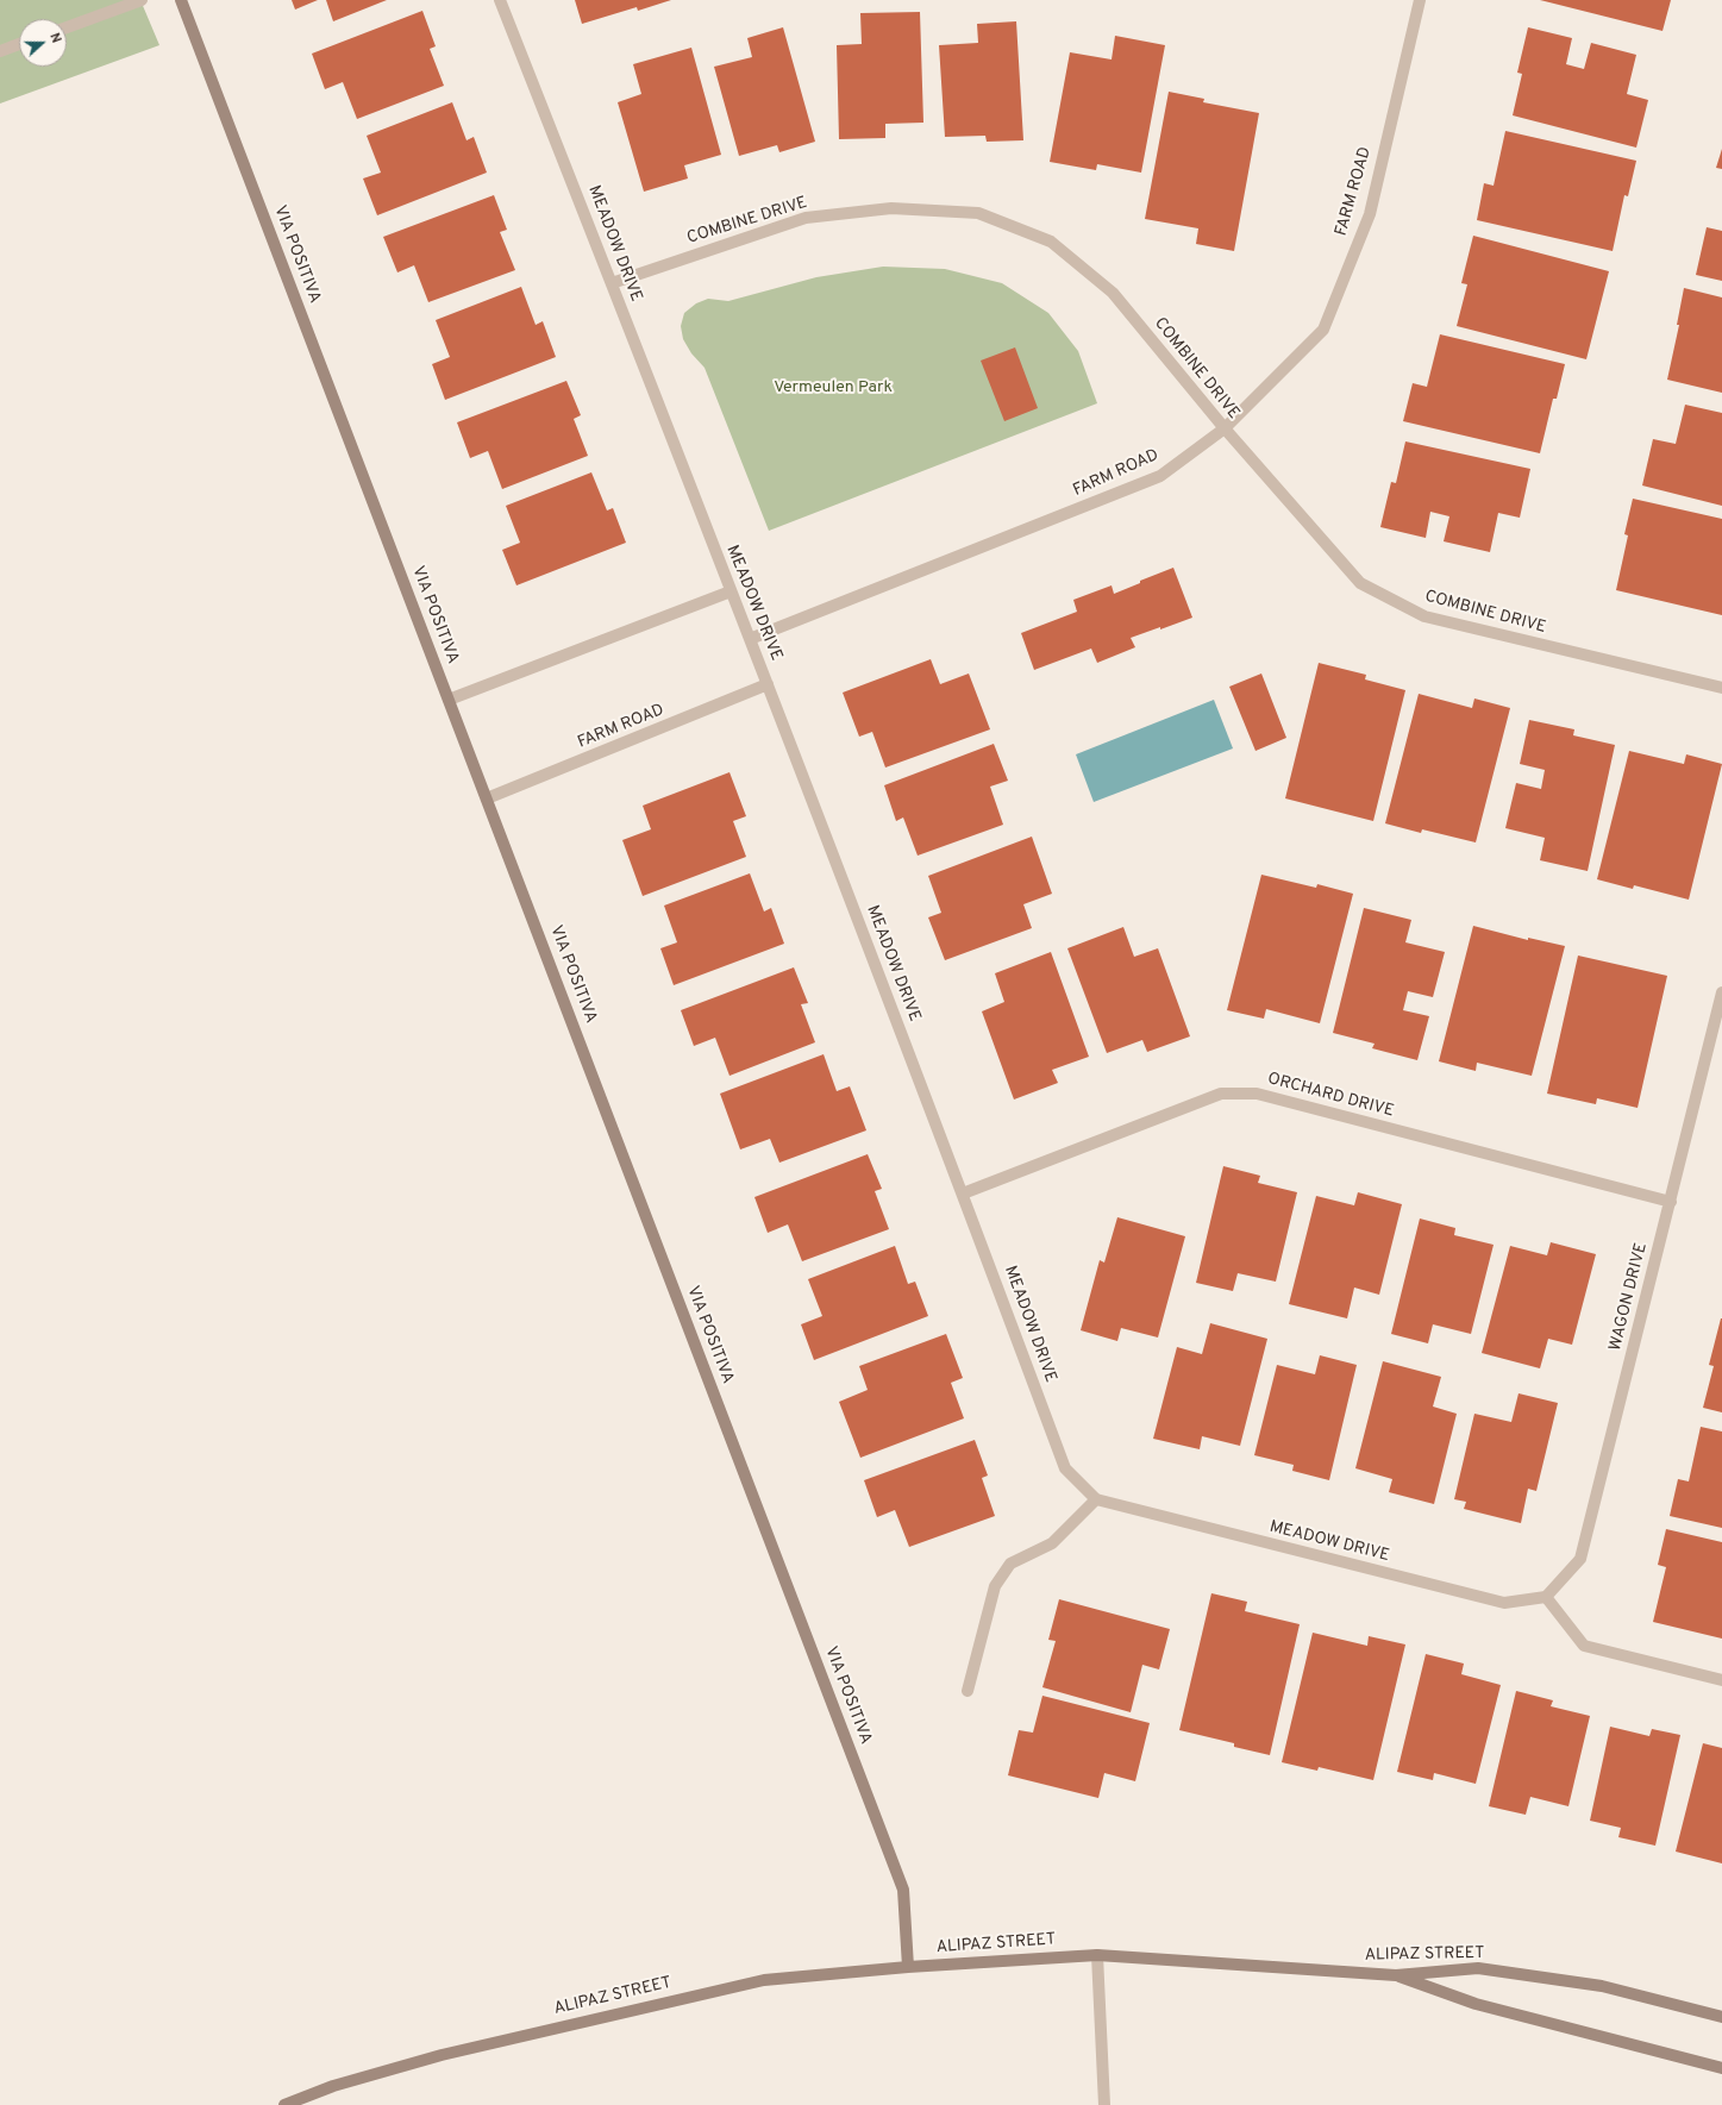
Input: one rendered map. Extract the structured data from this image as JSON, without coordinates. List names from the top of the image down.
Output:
{
  "streets": {
    "street": [
      "FARM ROAD",
      "COMBINE DRIVE",
      "MEADOW DRIVE",
      "VIA POSITIVA",
      "ORCHARD DRIVE",
      "WAGON DRIVE",
      "ALIPAZ STREET"
    ]
  },
  "crossings": [
    ["FARM ROAD", "COMBINE DRIVE"],
    ["FARM ROAD", "MEADOW DRIVE"],
    ["FARM ROAD", "VIA POSITIVA"],
    ["COMBINE DRIVE", "MEADOW DRIVE"],
    ["MEADOW DRIVE", "ORCHARD DRIVE"],
    ["MEADOW DRIVE", "WAGON DRIVE"],
    ["VIA POSITIVA", "ALIPAZ STREET"],
    ["ORCHARD DRIVE", "WAGON DRIVE"]
  ],
  "parks": ["Vermeulen Park"],
  "north": "right"
}
